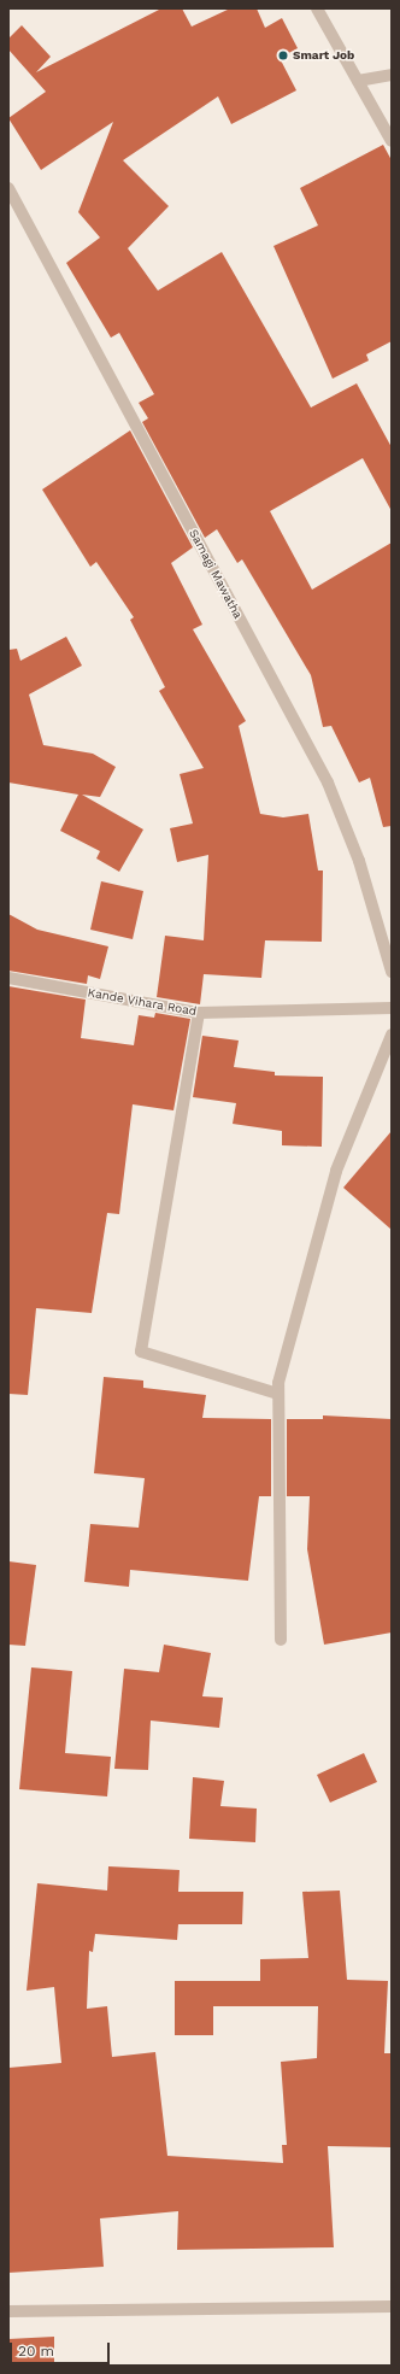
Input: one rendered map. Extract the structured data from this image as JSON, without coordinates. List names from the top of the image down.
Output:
{
  "streets": {
    "street": ["Samagi Mawatha", "Kande Vihara Road"]
  },
  "places": ["Smart Job"],
  "scale_bar": "20 m"
}
